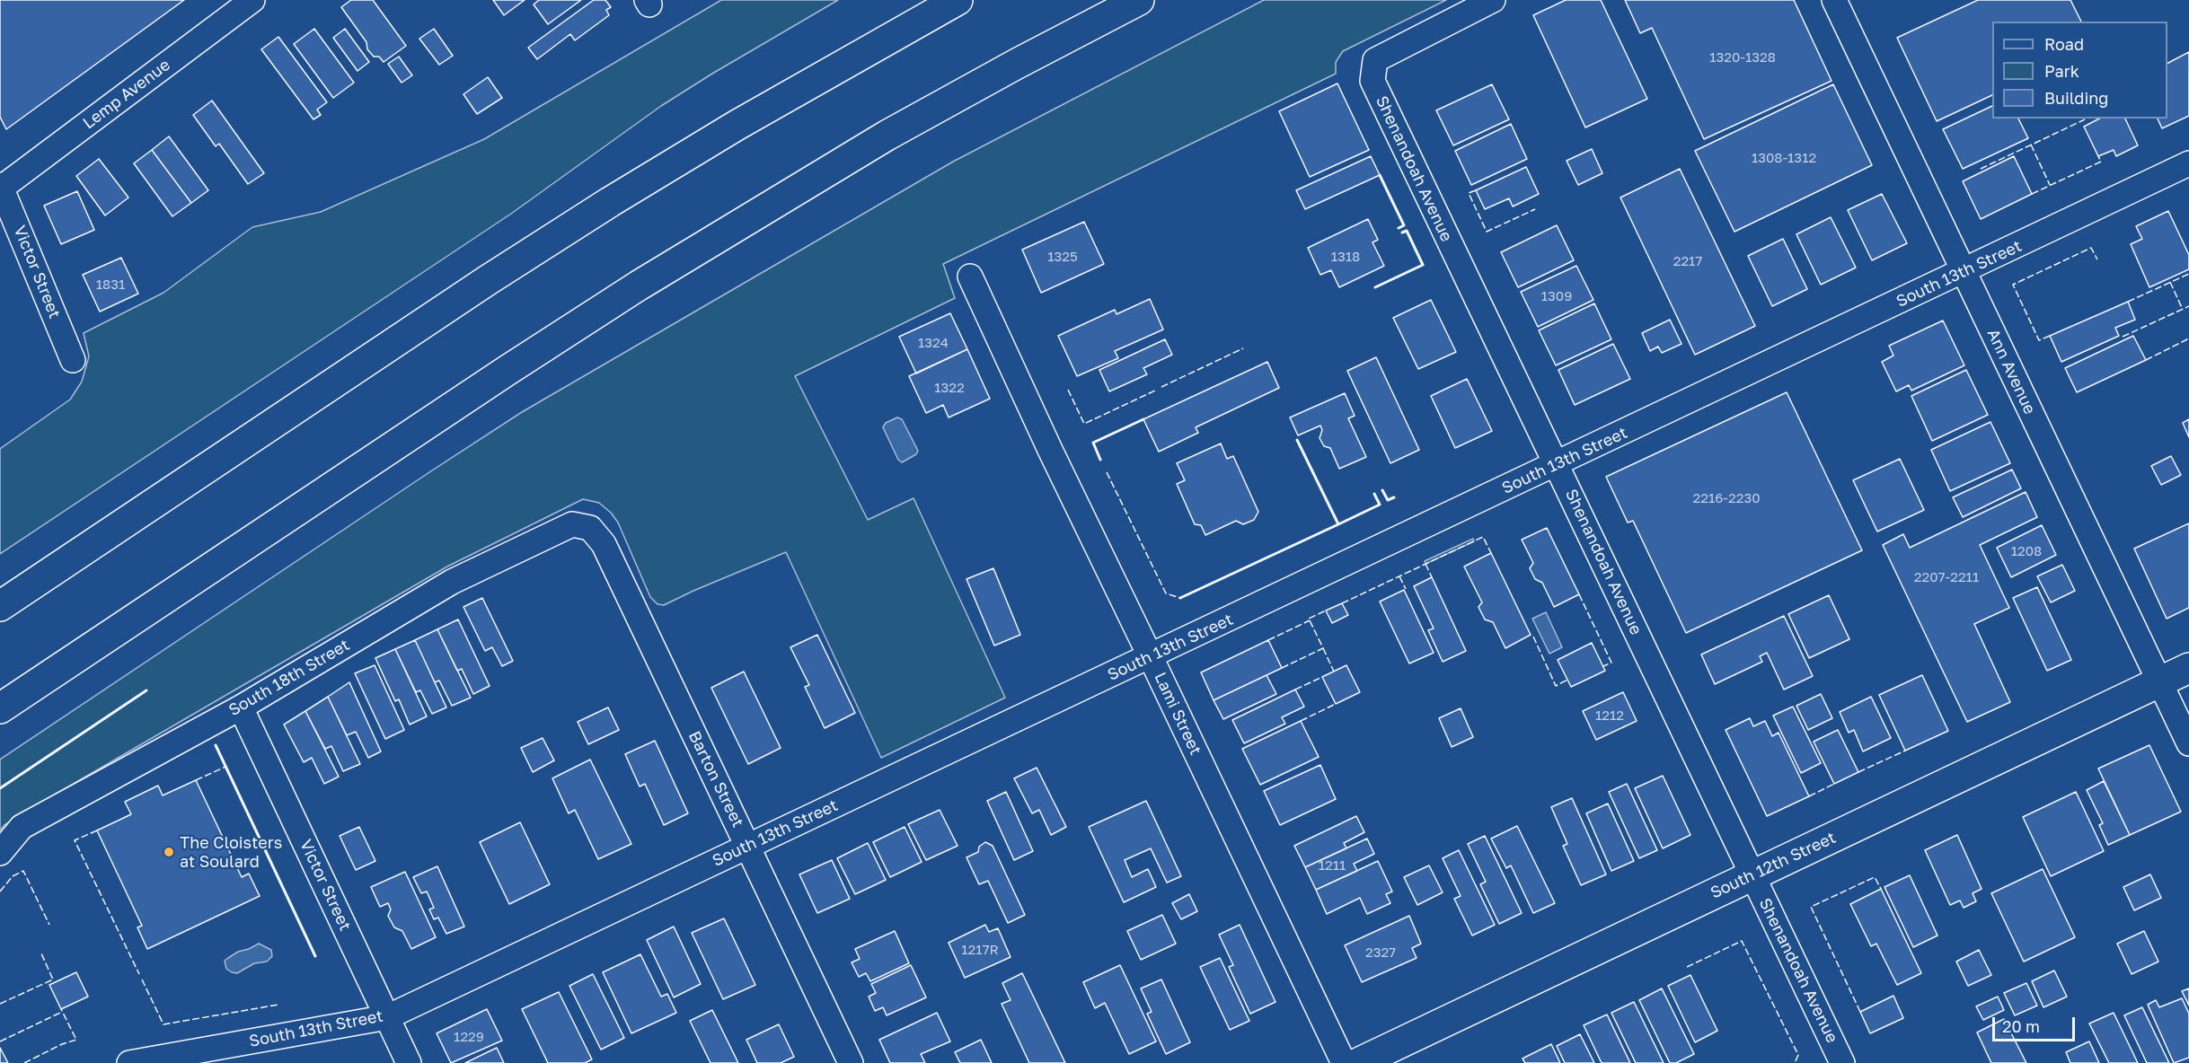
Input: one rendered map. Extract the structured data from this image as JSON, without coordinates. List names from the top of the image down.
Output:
{
  "streets": {
    "main road": ["South 12th Street"],
    "street": [
      "Lemp Avenue",
      "Shenandoah Avenue",
      "Victor Street",
      "South 13th Street",
      "Ann Avenue",
      "South 18th Street",
      "Lami Street",
      "Barton Street"
    ]
  },
  "crossings": [
    ["Lemp Avenue", "Victor Street"],
    ["Shenandoah Avenue", "South 13th Street"],
    ["Shenandoah Avenue", "South 12th Street"],
    ["Victor Street", "South 13th Street"],
    ["Victor Street", "South 18th Street"],
    ["South 13th Street", "Ann Avenue"],
    ["South 13th Street", "Lami Street"],
    ["South 13th Street", "Barton Street"],
    ["Ann Avenue", "South 12th Street"],
    ["South 18th Street", "Barton Street"]
  ],
  "places": ["The Cloisters at Soulard"],
  "house_numbers": [
    "1320-1328",
    "1308-1312",
    "1325",
    "1318",
    "2217",
    "1831",
    "1309",
    "1324",
    "1322",
    "2216-2230",
    "1208",
    "2207-2211",
    "1212",
    "1211",
    "1217R",
    "2327",
    "1229"
  ],
  "legend": ["Road", "Park", "Building"],
  "scale_bar": "20 m"
}
